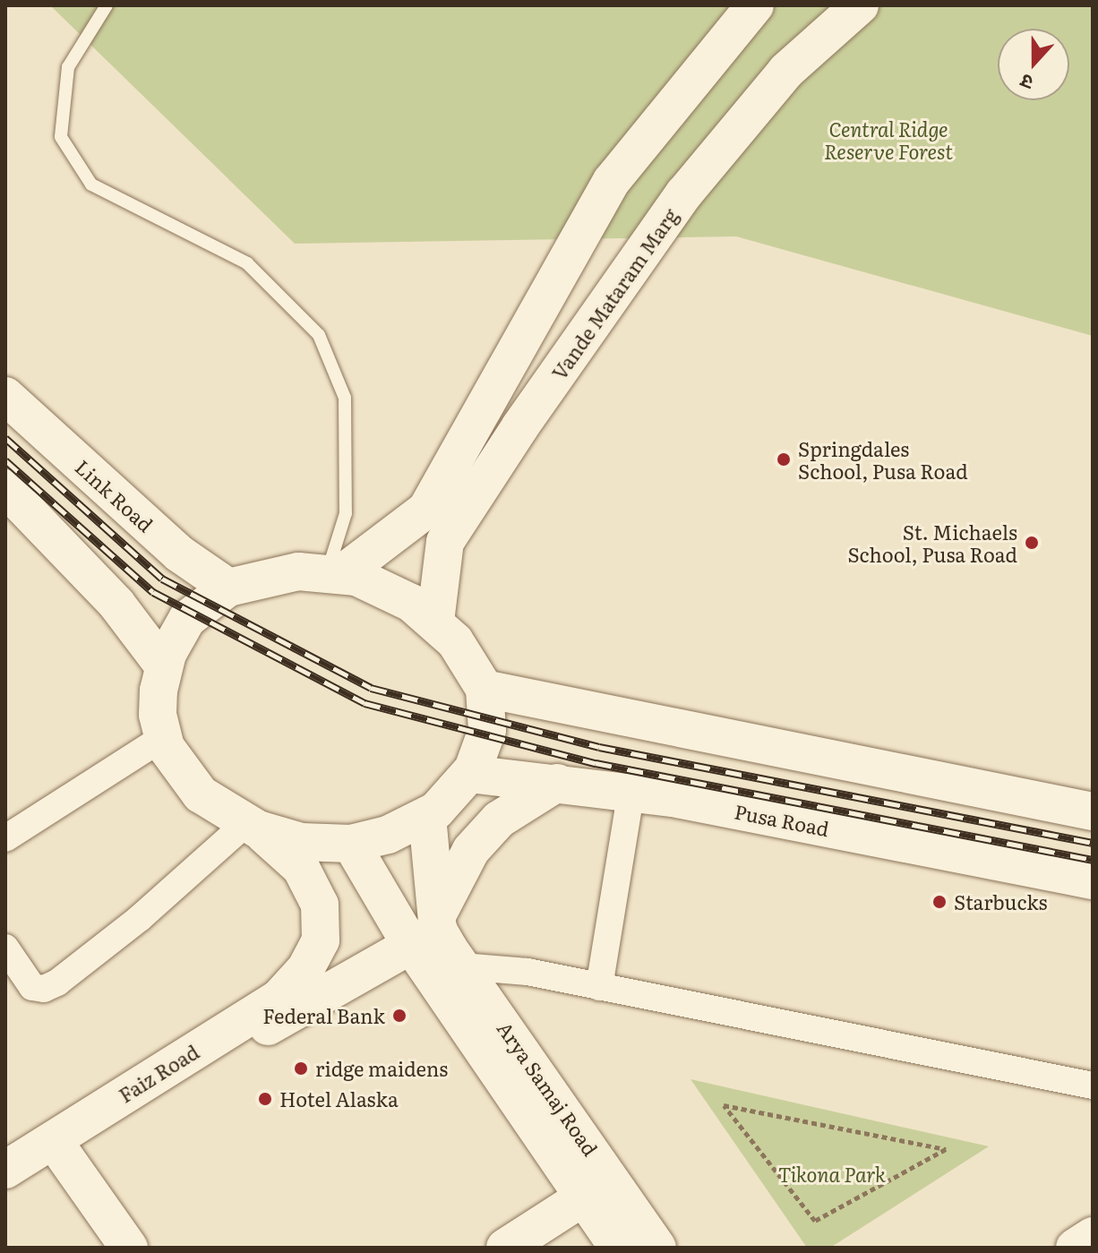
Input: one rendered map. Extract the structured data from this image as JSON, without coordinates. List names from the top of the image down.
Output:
{
  "streets": {
    "main road": [
      "Vande Mataram Marg",
      "Link Road",
      "Pusa Road",
      "Faiz Road",
      "Arya Samaj Road"
    ]
  },
  "parks": ["Central Ridge Reserve Forest", "Tikona Park"],
  "places": [
    "Springdales School, Pusa Road",
    "St. Michaels School, Pusa Road",
    "Starbucks",
    "Federal Bank",
    "ridge maidens",
    "Hotel Alaska"
  ],
  "north": "bottom"
}
